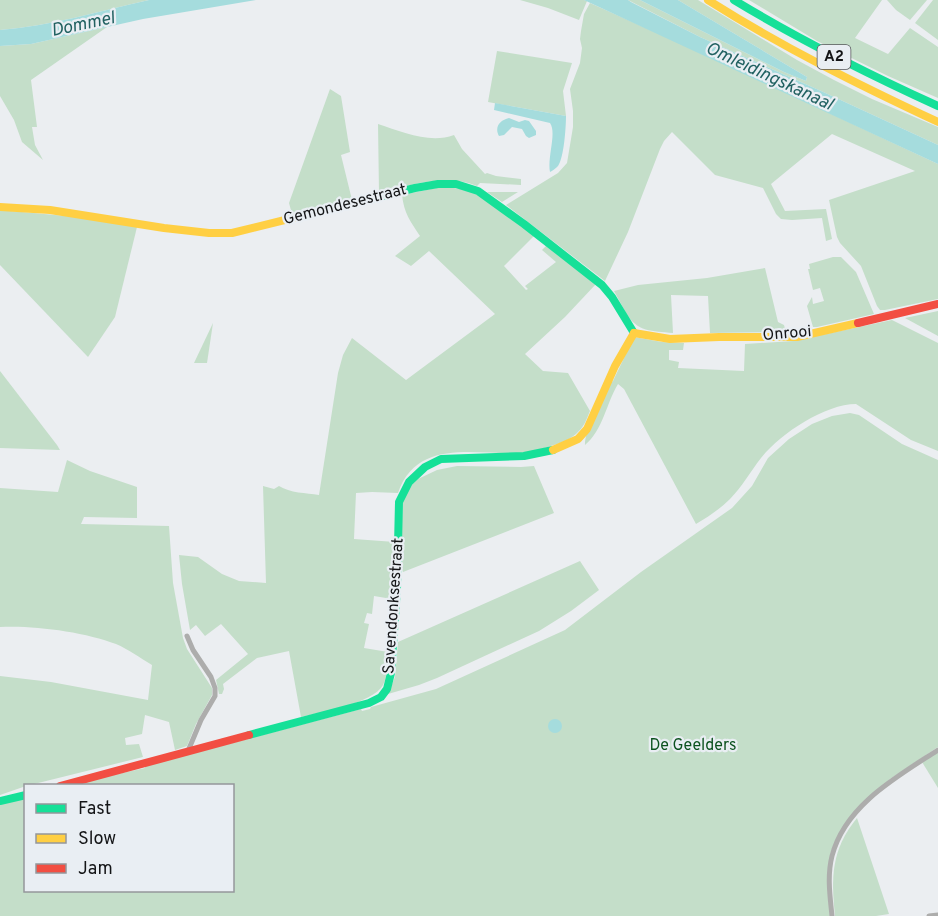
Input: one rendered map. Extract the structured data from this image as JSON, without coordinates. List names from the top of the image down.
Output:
{
  "streets": {
    "main road": [
      "A2",
      "Gemondesestraat",
      "Onrooi",
      "Savendonksestraat"
    ]
  },
  "crossings": [
    ["Gemondesestraat", "Onrooi"],
    ["Gemondesestraat", "Savendonksestraat"],
    ["Onrooi", "Savendonksestraat"]
  ],
  "water": ["Dommel", "Omleidingskanaal"],
  "parks": ["De Geelders"],
  "legend": ["Fast", "Slow", "Jam"]
}
